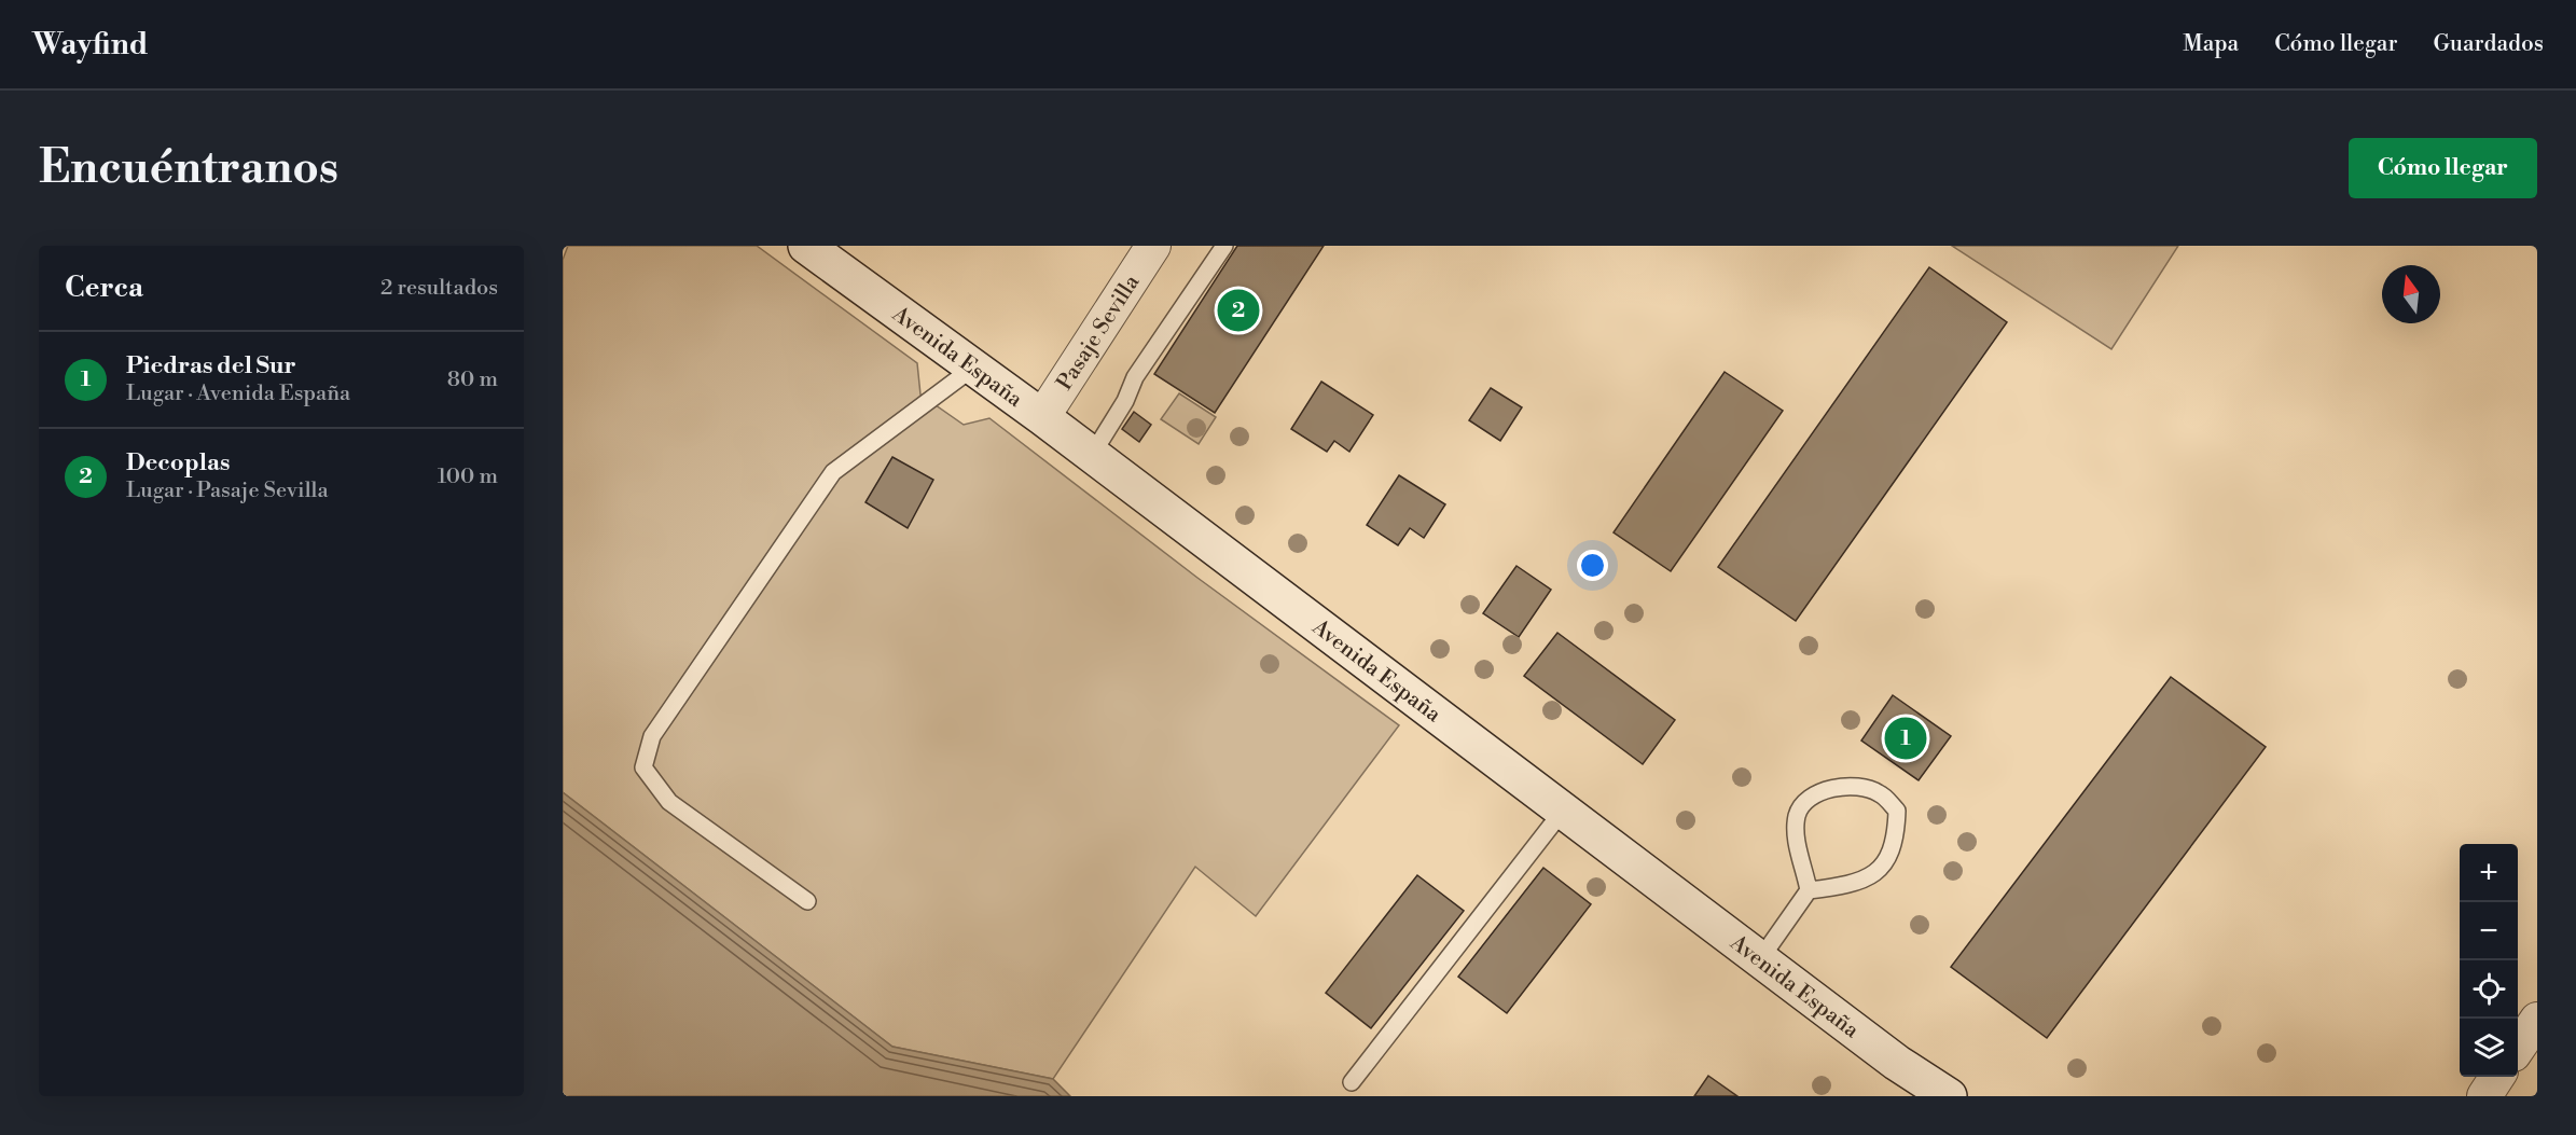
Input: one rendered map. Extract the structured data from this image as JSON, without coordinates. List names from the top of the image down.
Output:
{
  "streets": {
    "main road": ["Avenida España"],
    "street": ["Pasaje Sevilla"]
  },
  "crossings": [
    ["Pasaje Sevilla", "Avenida España"]
  ],
  "north": "top",
  "page": {
    "header": "Wayfind",
    "nav": ["Mapa", "Cómo llegar", "Guardados"],
    "buttons": "Cómo llegar",
    "title": "Encuéntranos",
    "heading": ["Cerca", "2 resultados"],
    "pins": ["2", "1"],
    "list": [
      {
        "mark": "1",
        "name": "Piedras del Sur",
        "note": "Lugar · Avenida España",
        "value": "80 m"
      },
      {
        "mark": "2",
        "name": "Decoplas",
        "note": "Lugar · Pasaje Sevilla",
        "value": "100 m"
      }
    ],
    "map_buttons": ["+", "−"]
  }
}
